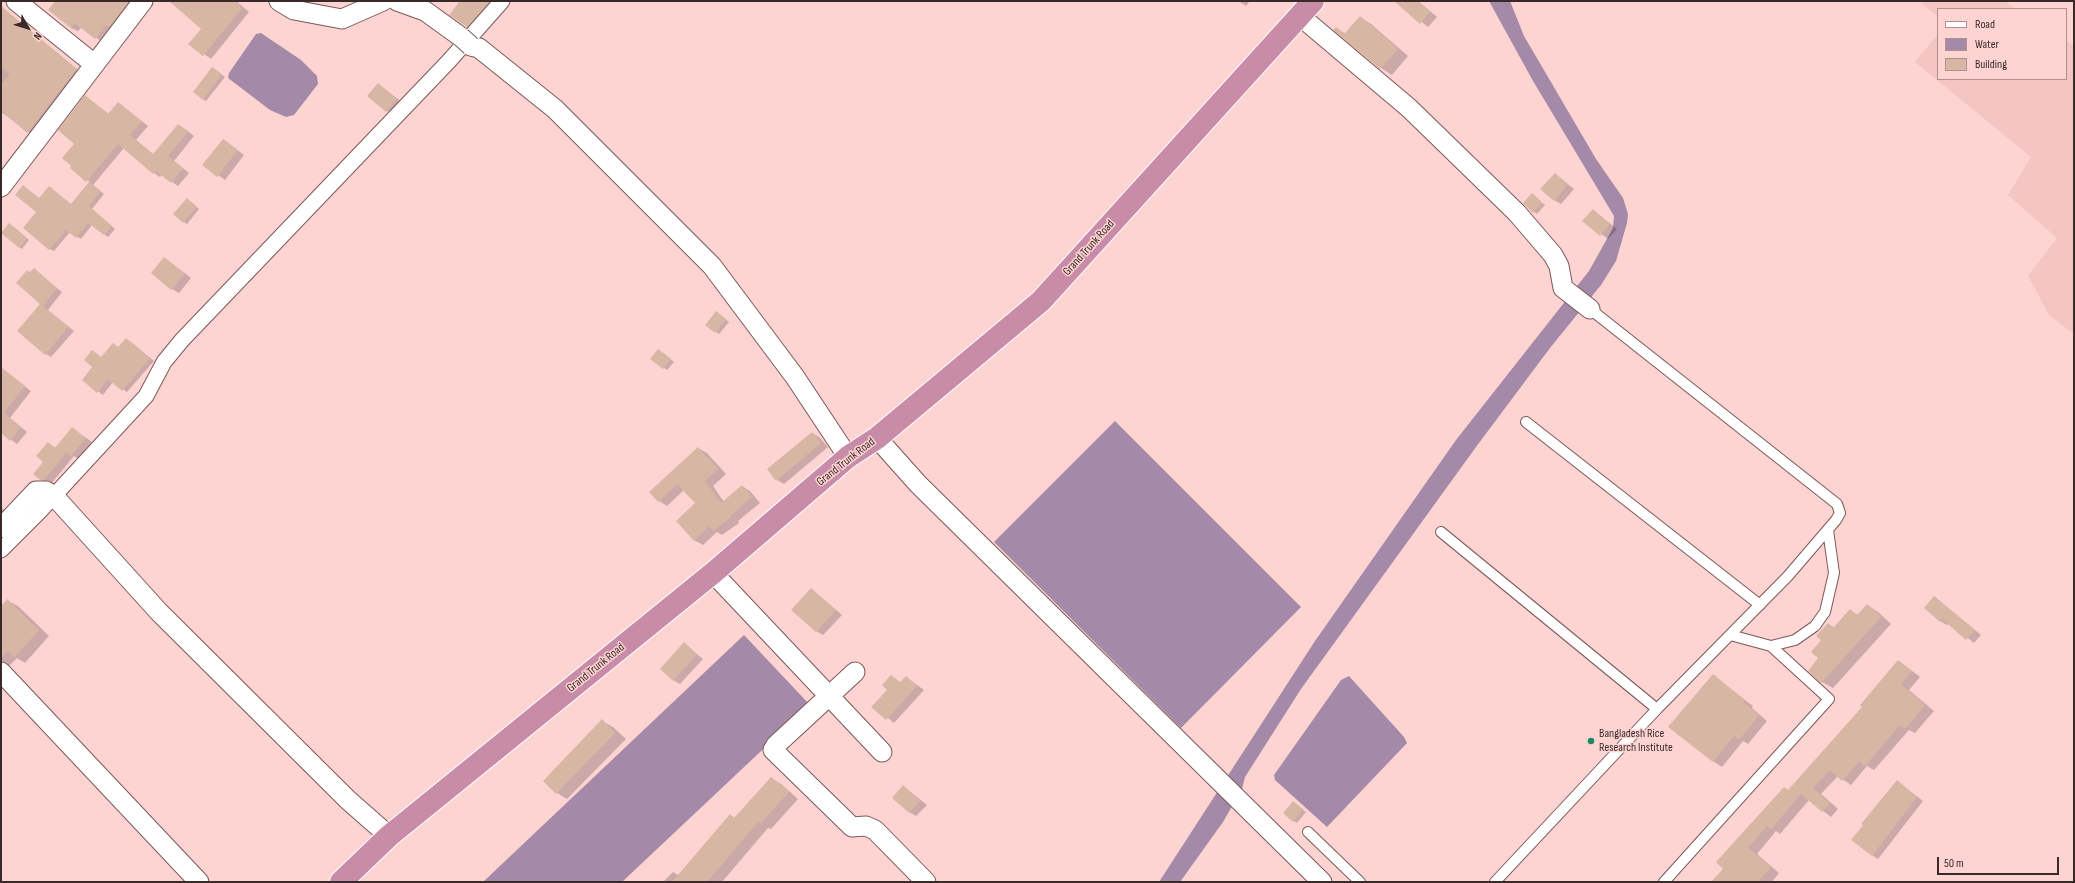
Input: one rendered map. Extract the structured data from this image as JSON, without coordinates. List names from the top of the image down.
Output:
{
  "streets": {
    "highway": ["Grand Trunk Road"]
  },
  "places": ["Bangladesh Rice Research Institute"],
  "legend": ["Road", "Water", "Building"],
  "scale_bar": "50 m",
  "north": "bottom right"
}
